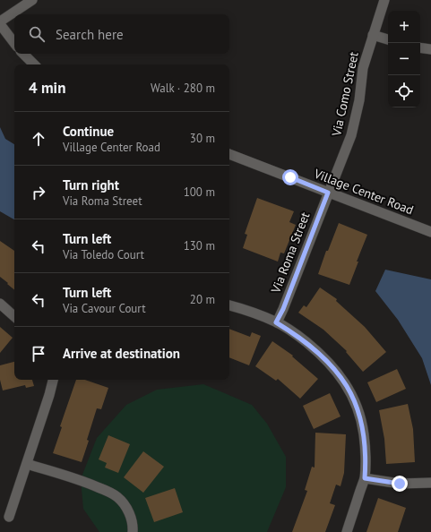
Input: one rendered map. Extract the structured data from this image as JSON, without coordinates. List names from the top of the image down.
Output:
{
  "streets": {
    "street": ["Via Como Street", "Village Center Road", "Via Roma Street"]
  },
  "crossings": [
    ["Via Como Street", "Village Center Road"],
    ["Via Como Street", "Via Roma Street"],
    ["Village Center Road", "Via Roma Street"]
  ],
  "page": {
    "map_buttons": ["+", "−"],
    "search": "Search here",
    "heading": ["4 min", "Walk · 280 m"],
    "list": [
      ["Continue", "Village Center Road", "30 m"],
      ["Turn right", "Via Roma Street", "100 m"],
      ["Turn left", "Via Toledo Court", "130 m"],
      ["Turn left", "Via Cavour Court", "20 m"],
      "Arrive at destination"
    ]
  }
}
